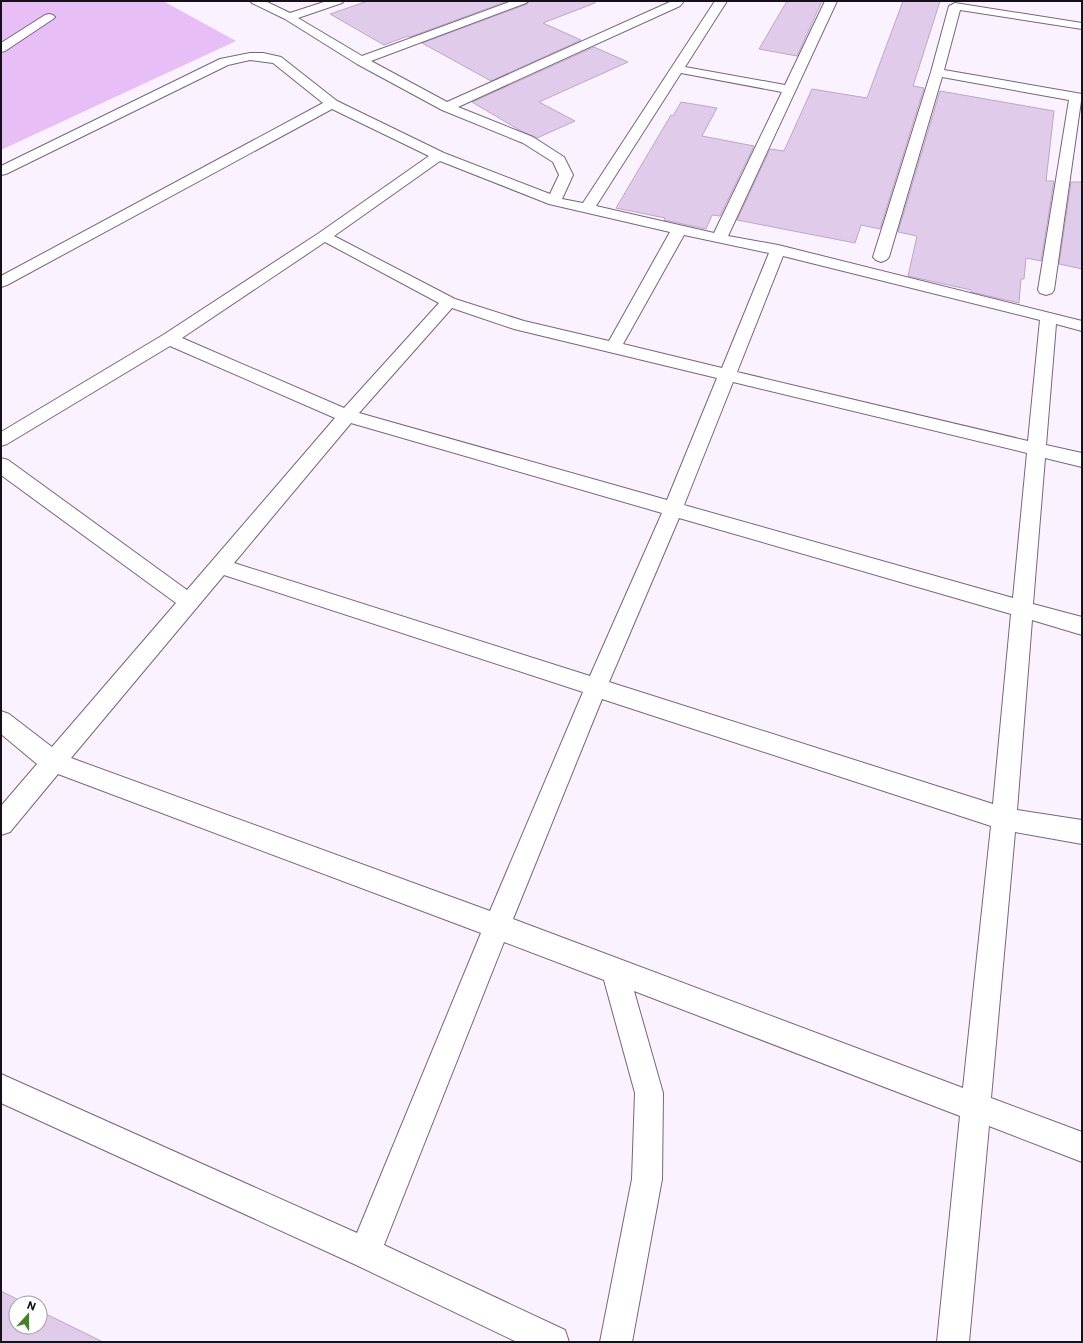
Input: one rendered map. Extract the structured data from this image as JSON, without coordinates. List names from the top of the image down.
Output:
{
  "north": "top"
}
